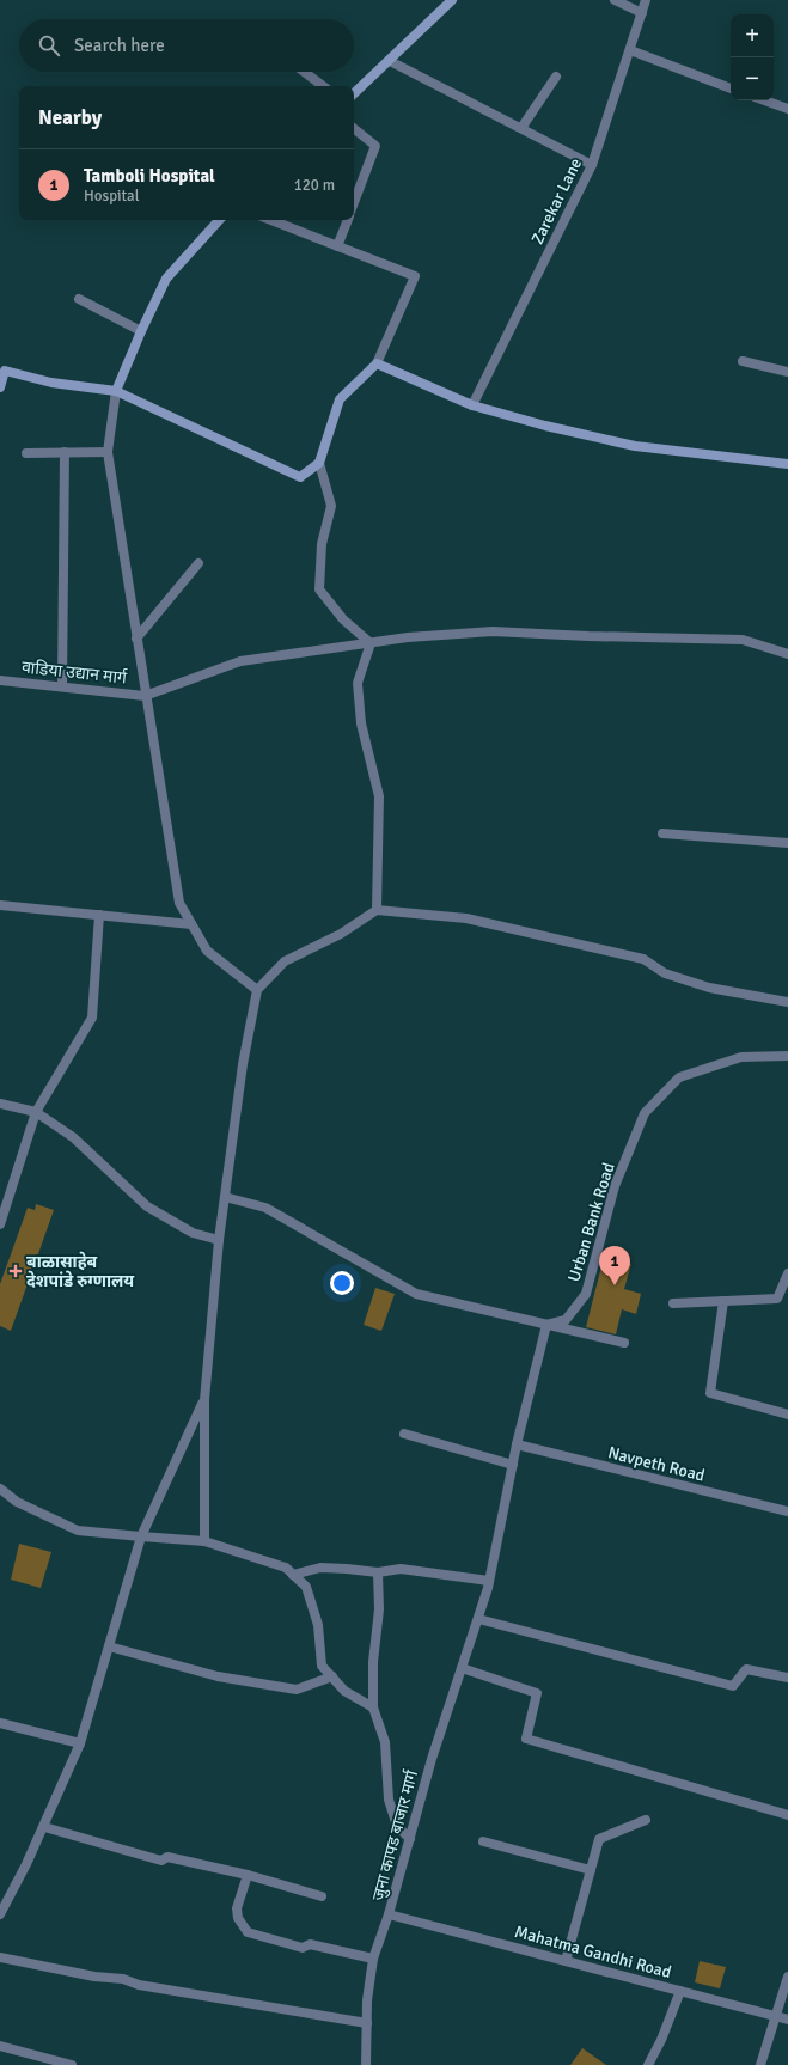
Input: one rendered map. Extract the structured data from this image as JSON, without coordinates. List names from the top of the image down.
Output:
{
  "streets": {
    "street": [
      "Zarekar Lane",
      "वाडिया उद्यान मार्ग",
      "Urban Bank Road",
      "Navpeth Road",
      "जुना कापड बाजार मार्ग",
      "Mahatma Gandhi Road"
    ]
  },
  "crossings": [
    ["जुना कापड बाजार मार्ग", "Mahatma Gandhi Road"]
  ],
  "places": {
    "health": ["बाळासाहेब देशपांडे रुग्णालय"]
  },
  "page": {
    "map_buttons": ["+", "−"],
    "search": "Search here",
    "heading": "Nearby",
    "list": [
      {
        "mark": "1",
        "name": "Tamboli Hospital",
        "note": "Hospital",
        "value": "120 m"
      }
    ],
    "pins": "1"
  }
}
